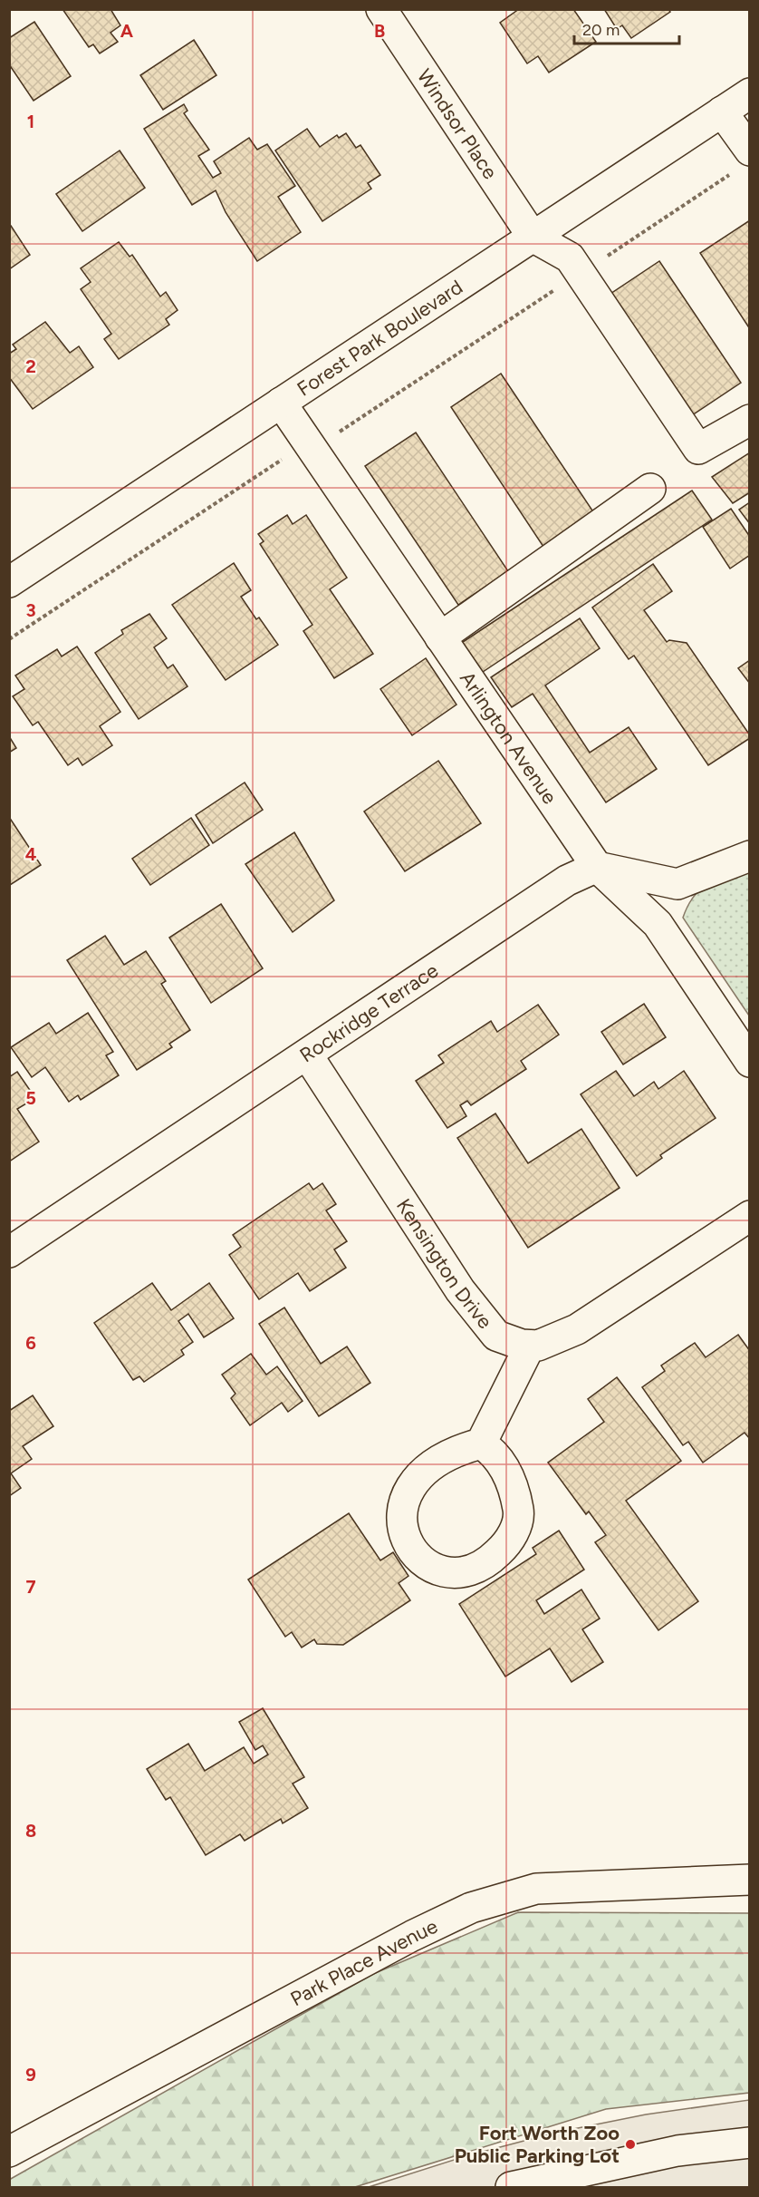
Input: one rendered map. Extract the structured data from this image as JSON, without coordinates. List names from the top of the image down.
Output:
{
  "streets": {
    "street": [
      "Windsor Place",
      "Forest Park Boulevard",
      "Arlington Avenue",
      "Rockridge Terrace",
      "Kensington Drive",
      "Park Place Avenue"
    ]
  },
  "crossings": [
    ["Windsor Place", "Forest Park Boulevard"],
    ["Forest Park Boulevard", "Arlington Avenue"],
    ["Arlington Avenue", "Rockridge Terrace"],
    ["Rockridge Terrace", "Kensington Drive"]
  ],
  "places": ["Fort Worth Zoo Public Parking Lot"],
  "scale_bar": "20 m",
  "grid": {
    "columns": ["A", "B"],
    "rows": [
      "1",
      "2",
      "3",
      "4",
      "5",
      "6",
      "7",
      "8",
      "9"
    ]
  }
}
